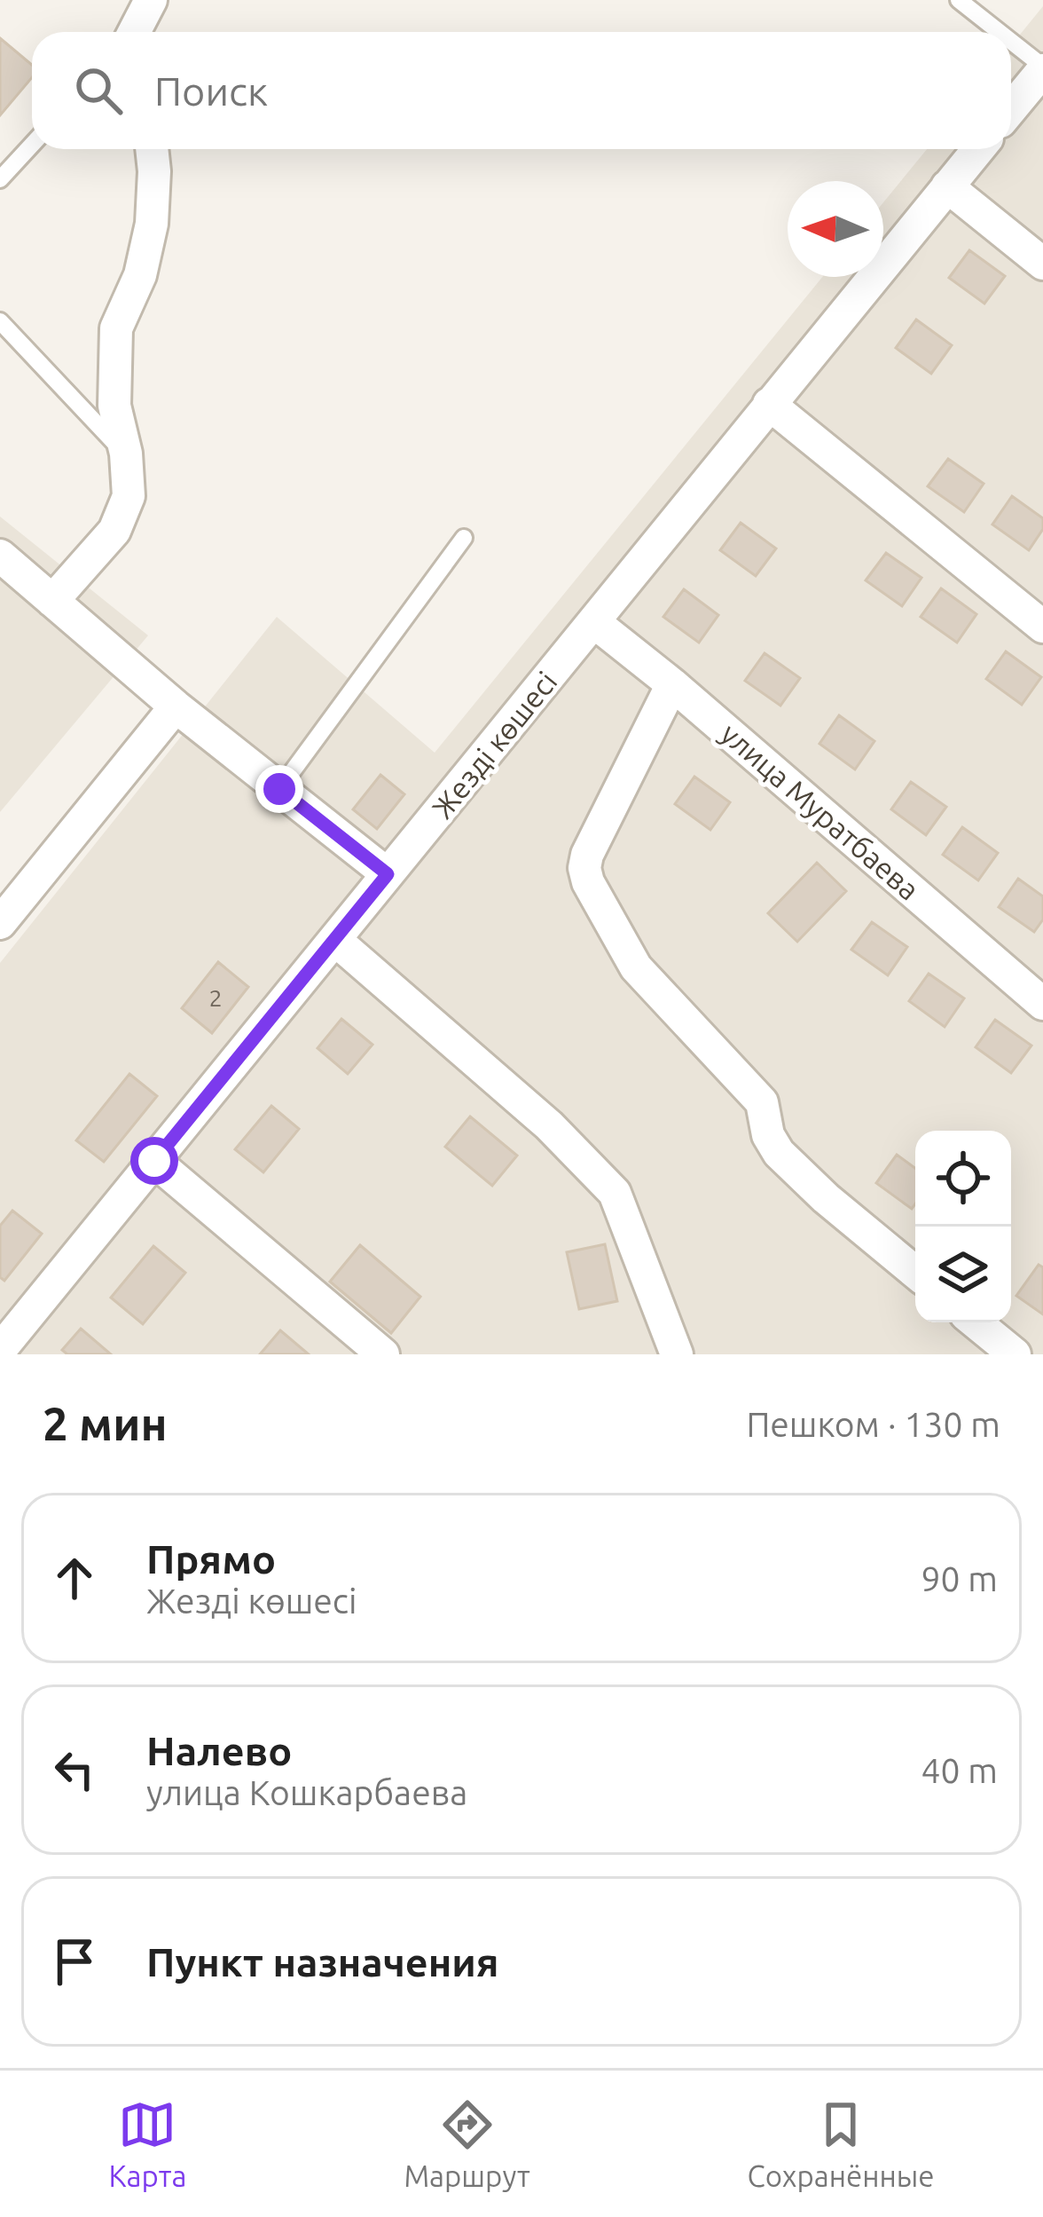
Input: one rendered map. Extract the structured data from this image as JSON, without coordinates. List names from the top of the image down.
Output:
{
  "streets": {
    "street": ["Жезді көшесі", "улица Муратбаева"]
  },
  "crossings": [
    ["Жезді көшесі", "улица Муратбаева"]
  ],
  "house_numbers": ["2"],
  "north": "left",
  "page": {
    "search": "Поиск",
    "heading": ["2 мин", "Пешком · 130 m"],
    "list": [
      ["Прямо", "Жезді көшесі", "90 m"],
      ["Налево", "улица Кошкарбаева", "40 m"],
      "Пункт назначения"
    ],
    "nav": ["Карта", "Маршрут", "Сохранённые"]
  }
}
